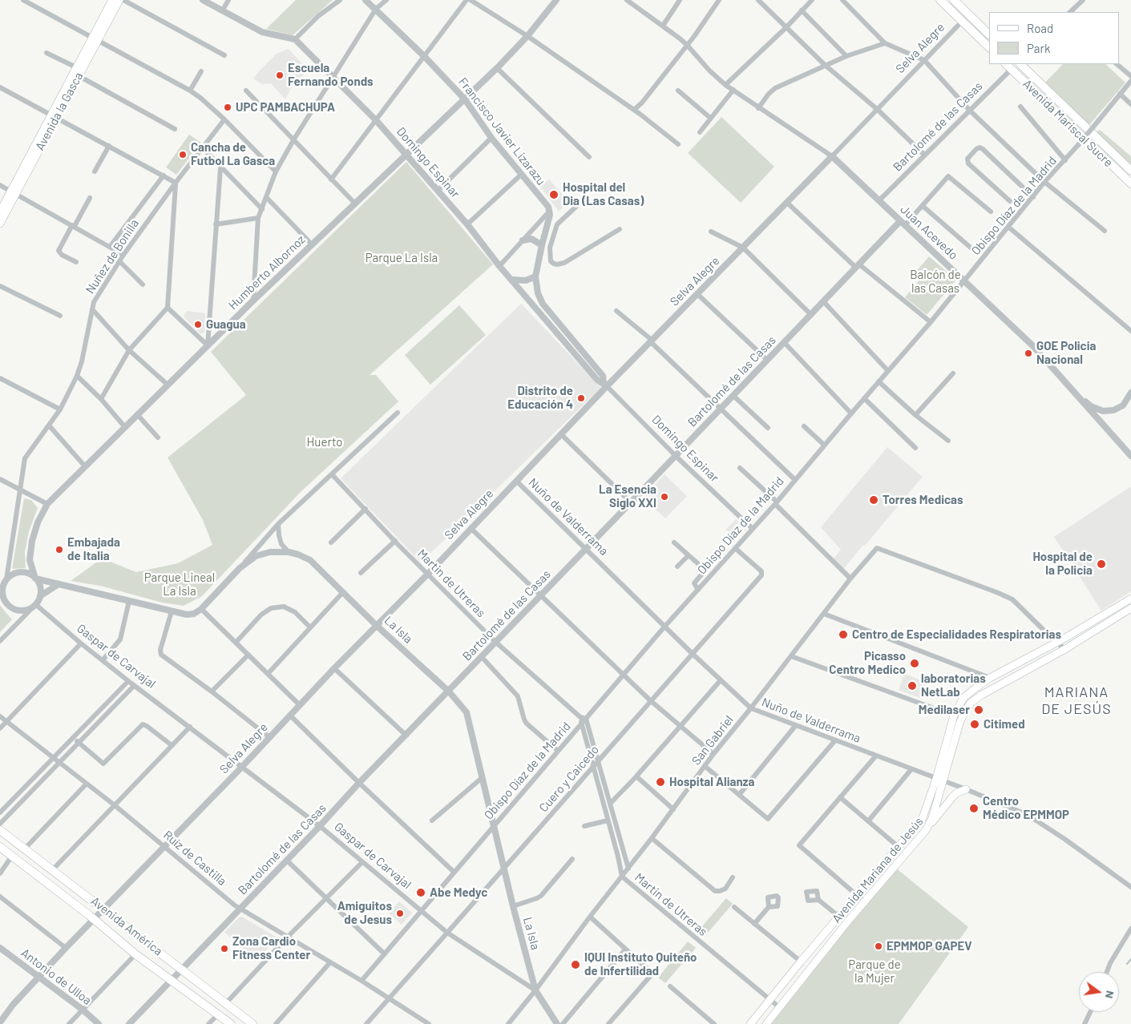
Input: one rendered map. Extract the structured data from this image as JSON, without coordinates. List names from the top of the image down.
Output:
{
  "streets": {
    "main road": [
      "Avenida la Gasca",
      "Avenida Mariscal Sucre",
      "Avenida Mariana de Jesús",
      "Avenida América"
    ],
    "street": [
      "Selva Alegre",
      "Bartolomé de las Casas",
      "Francisco Javier Lizarazu",
      "Domingo Espinar",
      "Obispo Díaz de la Madrid",
      "Juan Acevedo",
      "Nuñez de Bonilla",
      "Humberto Albornoz",
      "Nuño de Valderrama",
      "Martin de Utreras",
      "La Isla",
      "Gaspar de Carvajal",
      "San Gabriel",
      "Cuero y Caicedo",
      "Ruíz de Castilla",
      "Antonio de Ulloa"
    ]
  },
  "crossings": [
    ["Selva Alegre", "Domingo Espinar"],
    ["Selva Alegre", "Juan Acevedo"],
    ["Selva Alegre", "Nuño de Valderrama"],
    ["Selva Alegre", "Martin de Utreras"],
    ["Selva Alegre", "La Isla"],
    ["Selva Alegre", "Gaspar de Carvajal"],
    ["Selva Alegre", "Ruíz de Castilla"],
    ["Selva Alegre", "Avenida América"],
    ["Selva Alegre", "Antonio de Ulloa"],
    ["Avenida Mariscal Sucre", "Bartolomé de las Casas"],
    ["Bartolomé de las Casas", "Domingo Espinar"],
    ["Bartolomé de las Casas", "Juan Acevedo"],
    ["Bartolomé de las Casas", "Nuño de Valderrama"],
    ["Bartolomé de las Casas", "Martin de Utreras"],
    ["Bartolomé de las Casas", "La Isla"],
    ["Bartolomé de las Casas", "Gaspar de Carvajal"],
    ["Bartolomé de las Casas", "Ruíz de Castilla"],
    ["Bartolomé de las Casas", "Avenida América"],
    ["Francisco Javier Lizarazu", "Domingo Espinar"],
    ["Francisco Javier Lizarazu", "Humberto Albornoz"],
    ["Domingo Espinar", "Obispo Díaz de la Madrid"],
    ["Domingo Espinar", "Humberto Albornoz"],
    ["Obispo Díaz de la Madrid", "Juan Acevedo"],
    ["Obispo Díaz de la Madrid", "Nuño de Valderrama"],
    ["Obispo Díaz de la Madrid", "Martin de Utreras"],
    ["Obispo Díaz de la Madrid", "La Isla"],
    ["Obispo Díaz de la Madrid", "Gaspar de Carvajal"],
    ["Obispo Díaz de la Madrid", "Cuero y Caicedo"],
    ["Obispo Díaz de la Madrid", "Ruíz de Castilla"],
    ["Nuñez de Bonilla", "Humberto Albornoz"],
    ["Nuñez de Bonilla", "Gaspar de Carvajal"],
    ["Humberto Albornoz", "Gaspar de Carvajal"],
    ["Nuño de Valderrama", "San Gabriel"],
    ["Nuño de Valderrama", "Cuero y Caicedo"],
    ["Nuño de Valderrama", "Avenida Mariana de Jesús"],
    ["Martin de Utreras", "San Gabriel"],
    ["Martin de Utreras", "Cuero y Caicedo"],
    ["Martin de Utreras", "Avenida Mariana de Jesús"],
    ["La Isla", "Gaspar de Carvajal"],
    ["La Isla", "San Gabriel"],
    ["La Isla", "Cuero y Caicedo"],
    ["Gaspar de Carvajal", "San Gabriel"],
    ["Gaspar de Carvajal", "Cuero y Caicedo"],
    ["San Gabriel", "Avenida Mariana de Jesús"],
    ["Cuero y Caicedo", "Ruíz de Castilla"]
  ],
  "districts": ["MARIANA DE JESÚS"],
  "parks": [
    "Parque La Isla",
    "Balcón de las Casas",
    "Huerto",
    "Parque Lineal La Isla",
    "Parque de la Mujer"
  ],
  "places": [
    "Escuela Fernando Ponds",
    "UPC PAMBACHUPA",
    "Cancha de Futbol La Gasca",
    "Hospital del Dia (Las Casas)",
    "Guagua",
    "GOE Policia Nacional",
    "Distrito de Educación 4",
    "La Esencia Siglo XXI",
    "Torres Medicas",
    "Embajada de Italia",
    "Hospital de la Policia",
    "Centro de Especialidades Respiratorias",
    "Picasso Centro Medico",
    "laboratorias NetLab",
    "Medilaser",
    "Citimed",
    "Hospital Alianza",
    "Centro Médico EPMMOP",
    "Abe Medyc",
    "Amiguitos de Jesus",
    "EPMMOP GAPEV",
    "Zona Cardio Fitness Center",
    "IQUI Instituto Quiteño de Infertilidad"
  ],
  "legend": ["Road", "Park"],
  "north": "right"
}
